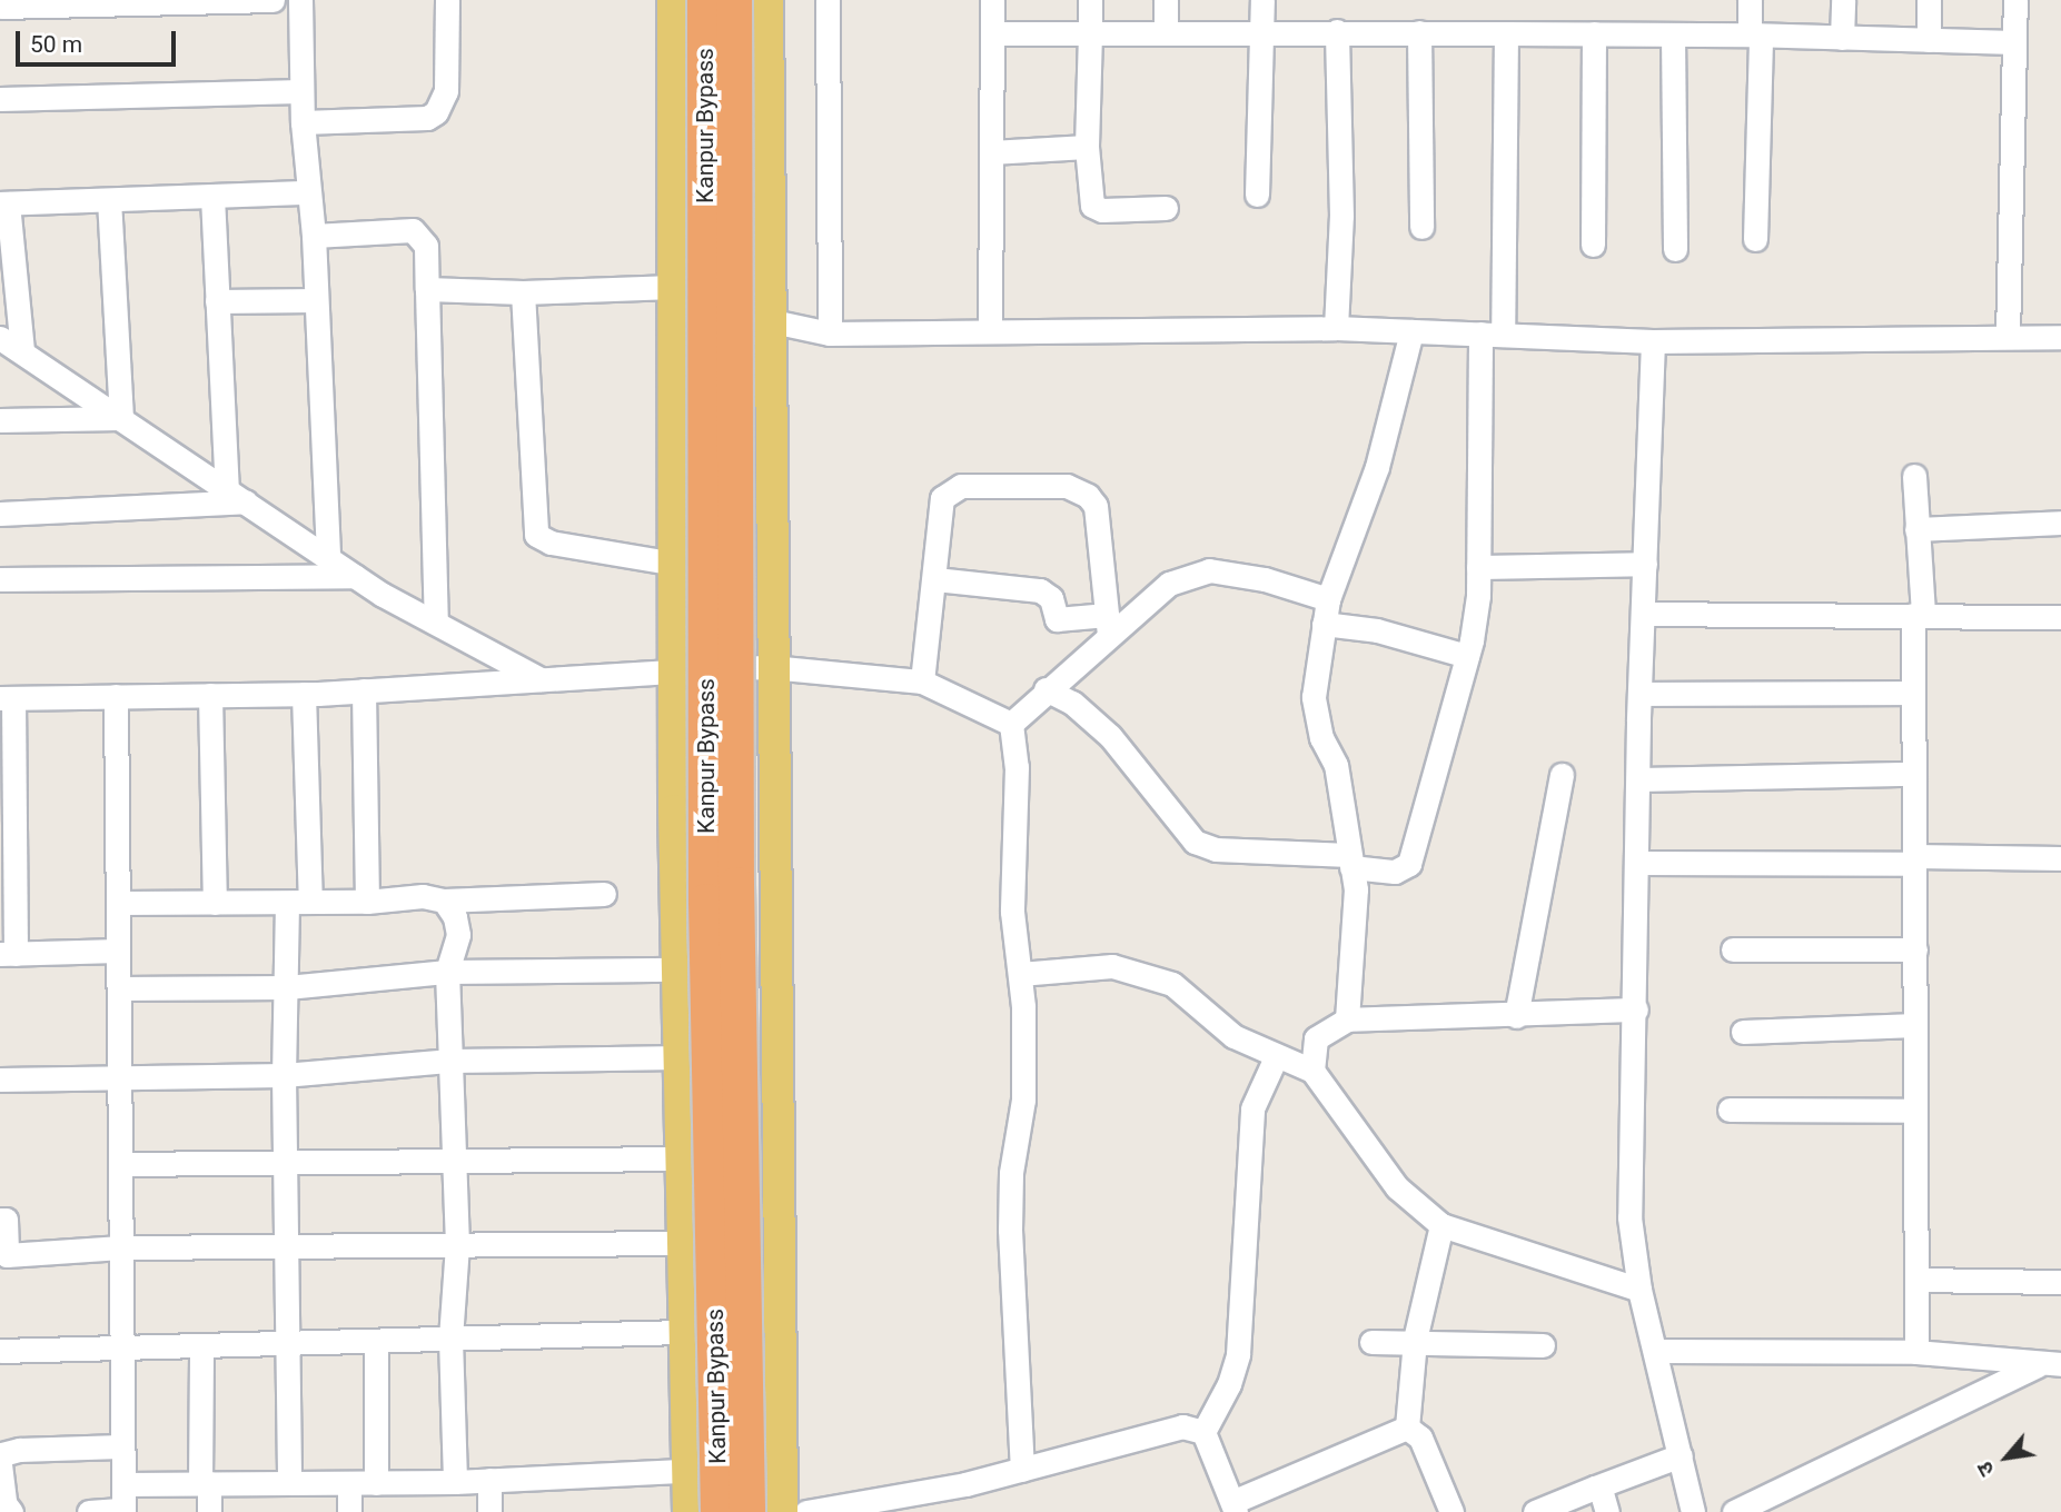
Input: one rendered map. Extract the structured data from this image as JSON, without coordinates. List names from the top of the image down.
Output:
{
  "streets": {
    "highway": ["Kanpur Bypass"]
  },
  "scale_bar": "50 m",
  "north": "bottom left"
}
